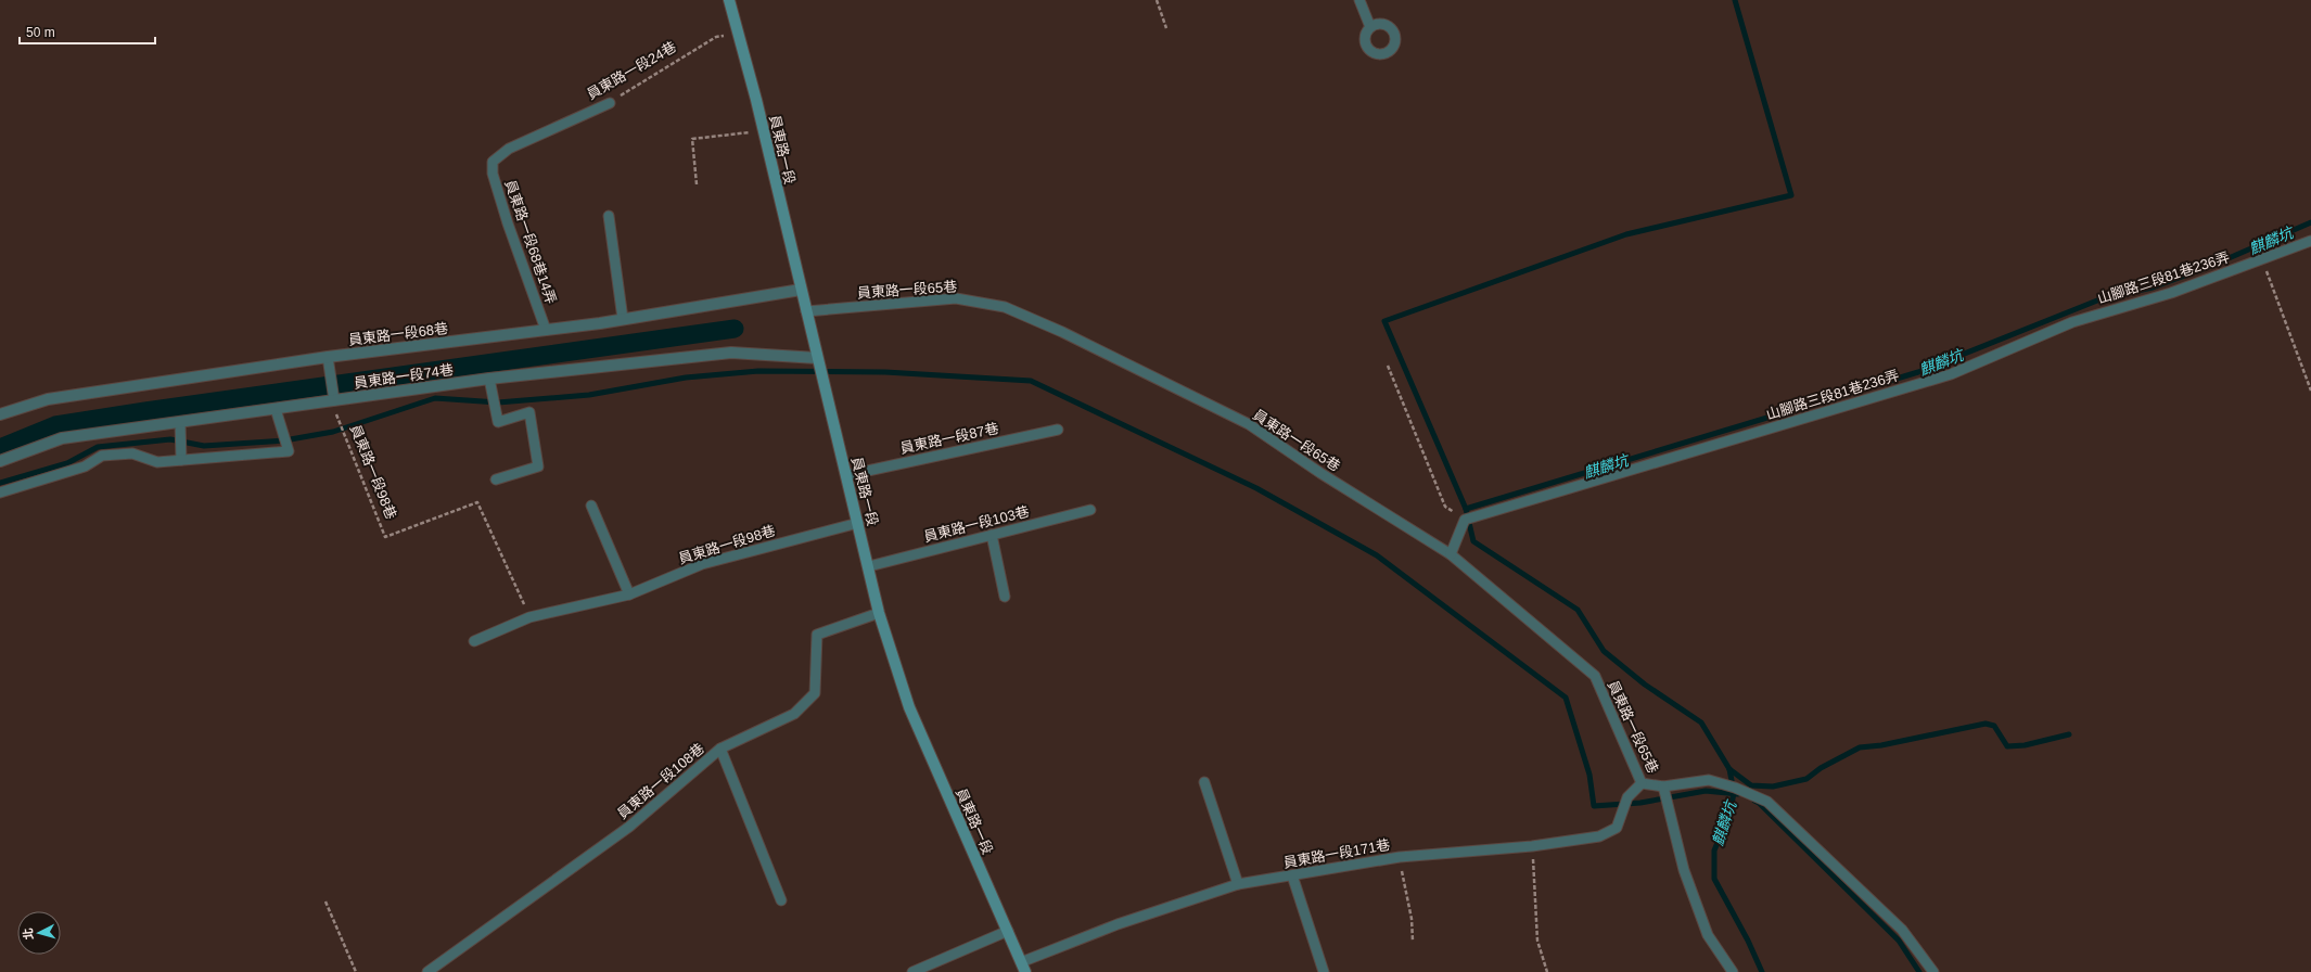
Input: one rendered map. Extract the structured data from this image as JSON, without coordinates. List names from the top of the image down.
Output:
{
  "streets": {
    "main road": ["員東路一段"],
    "street": ["員東路一段68巷", "員東路一段74巷"],
    "lane": [
      "員東路一段24巷",
      "員東路一段68巷14弄",
      "山腳路三段81巷236弄",
      "員東路一段65巷",
      "員東路一段87巷",
      "員東路一段98巷",
      "員東路一段103巷",
      "員東路一段108巷",
      "員東路一段171巷"
    ]
  },
  "crossings": [
    ["員東路一段24巷", "員東路一段"],
    ["員東路一段24巷", "員東路一段68巷14弄"],
    ["員東路一段", "員東路一段65巷"],
    ["員東路一段", "員東路一段68巷"],
    ["員東路一段", "員東路一段74巷"],
    ["員東路一段", "員東路一段87巷"],
    ["員東路一段", "員東路一段98巷"],
    ["員東路一段", "員東路一段103巷"],
    ["員東路一段", "員東路一段108巷"],
    ["員東路一段", "員東路一段171巷"],
    ["員東路一段68巷14弄", "員東路一段68巷"],
    ["員東路一段65巷", "員東路一段171巷"],
    ["員東路一段74巷", "員東路一段98巷"]
  ],
  "water": ["麒麟坑"],
  "scale_bar": "50 m",
  "north": "left"
}
